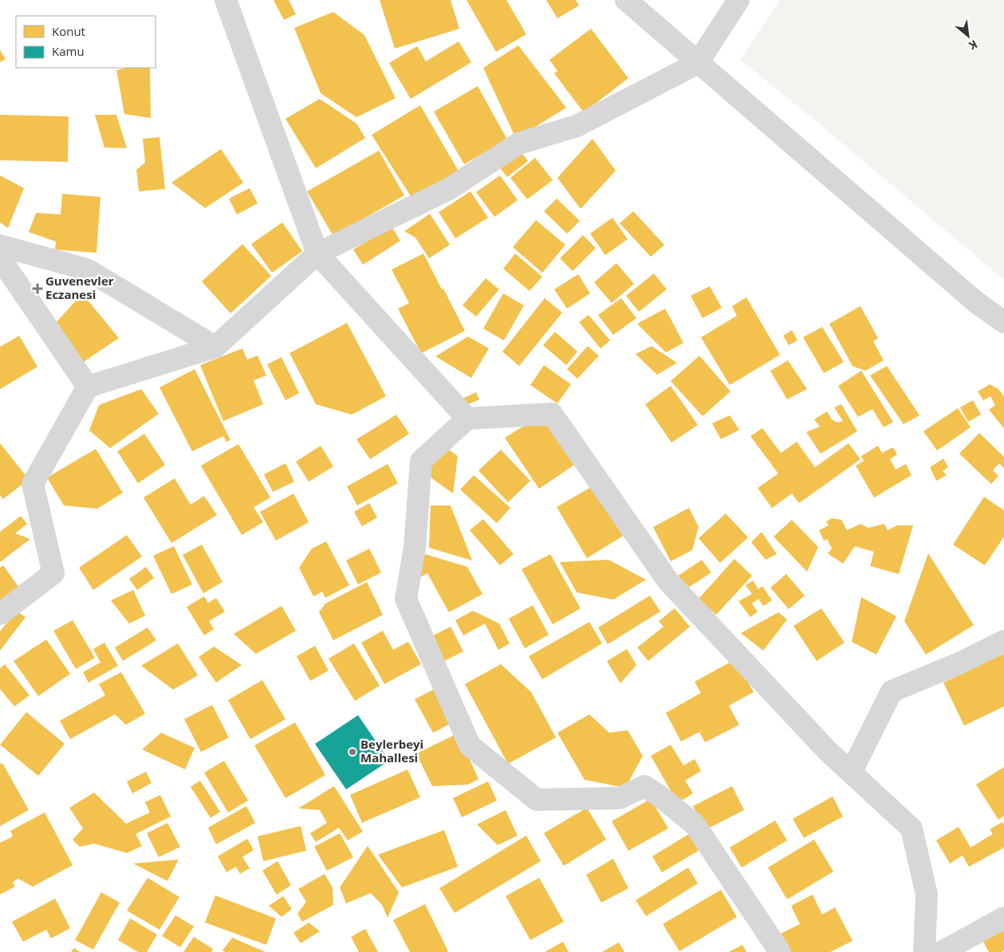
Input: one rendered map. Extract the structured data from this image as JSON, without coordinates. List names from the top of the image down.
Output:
{
  "places": {
    "health": ["Guvenevler Eczanesi"],
    "other": ["Beylerbeyi Mahallesi"]
  },
  "legend": ["Konut", "Kamu"],
  "north": "bottom right"
}
